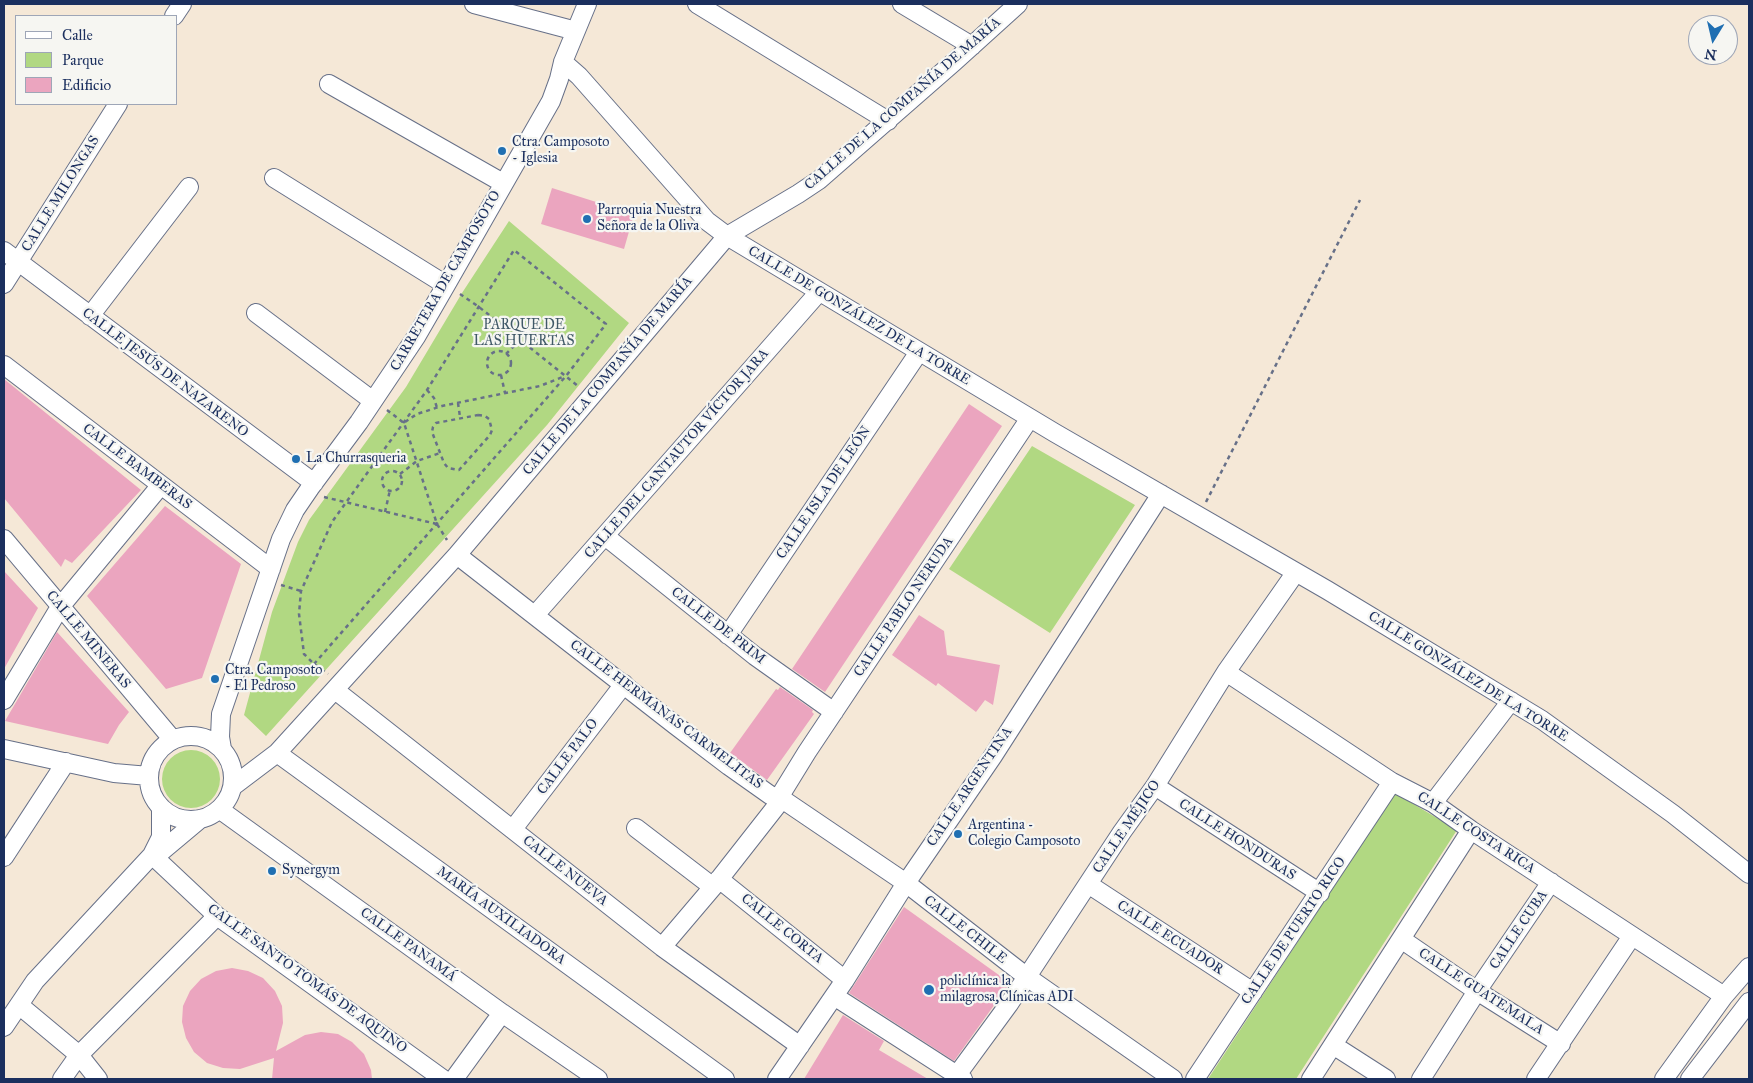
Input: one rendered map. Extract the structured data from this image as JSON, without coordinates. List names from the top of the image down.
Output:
{
  "streets": {
    "street": [
      "CALLE DE LA COMPAÑÍA DE MARÍA",
      "CALLE MILONGAS",
      "CARRETERA DE CAMPOSOTO",
      "CALLE DE GONZÁLEZ DE LA TORRE",
      "CALLE JESÚS DE NAZARENO",
      "CALLE DEL CANTAUTOR VÍCTOR JARA",
      "CALLE BAMBERAS",
      "CALLE ISLA DE LEÓN",
      "CALLE PABLO NERUDA",
      "CALLE DE PRIM",
      "CALLE MINERAS",
      "CALLE GONZÁLEZ DE LA TORRE",
      "CALLE HERMANAS CARMELITAS",
      "CALLE PALO",
      "CALLE ARGENTINA",
      "CALLE MÉJICO",
      "CALLE COSTA RICA",
      "CALLE HONDURAS",
      "CALLE NUEVA",
      "MARÍA AUXILIADORA",
      "CALLE CORTA",
      "CALLE CHILE",
      "CALLE CUBA",
      "CALLE DE PUERTO RICO",
      "CALLE ECUADOR",
      "CALLE PANAMÁ",
      "CALLE SANTO TOMÁS DE AQUINO",
      "CALLE GUATEMALA"
    ]
  },
  "crossings": [
    ["CALLE DE LA COMPAÑÍA DE MARÍA", "CARRETERA DE CAMPOSOTO"],
    ["CALLE DE LA COMPAÑÍA DE MARÍA", "CALLE DE GONZÁLEZ DE LA TORRE"],
    ["CALLE DE LA COMPAÑÍA DE MARÍA", "CALLE MINERAS"],
    ["CALLE DE LA COMPAÑÍA DE MARÍA", "CALLE HERMANAS CARMELITAS"],
    ["CALLE DE LA COMPAÑÍA DE MARÍA", "CALLE NUEVA"],
    ["CALLE DE LA COMPAÑÍA DE MARÍA", "MARÍA AUXILIADORA"],
    ["CALLE DE LA COMPAÑÍA DE MARÍA", "CALLE PANAMÁ"],
    ["CALLE MILONGAS", "CALLE JESÚS DE NAZARENO"],
    ["CARRETERA DE CAMPOSOTO", "CALLE DE GONZÁLEZ DE LA TORRE"],
    ["CARRETERA DE CAMPOSOTO", "CALLE JESÚS DE NAZARENO"],
    ["CARRETERA DE CAMPOSOTO", "CALLE BAMBERAS"],
    ["CARRETERA DE CAMPOSOTO", "CALLE MINERAS"],
    ["CARRETERA DE CAMPOSOTO", "CALLE PANAMÁ"],
    ["CALLE DE GONZÁLEZ DE LA TORRE", "CALLE DEL CANTAUTOR VÍCTOR JARA"],
    ["CALLE DE GONZÁLEZ DE LA TORRE", "CALLE ISLA DE LEÓN"],
    ["CALLE DE GONZÁLEZ DE LA TORRE", "CALLE PABLO NERUDA"],
    ["CALLE DE GONZÁLEZ DE LA TORRE", "CALLE GONZÁLEZ DE LA TORRE"],
    ["CALLE DE GONZÁLEZ DE LA TORRE", "CALLE ARGENTINA"],
    ["CALLE DEL CANTAUTOR VÍCTOR JARA", "CALLE DE PRIM"],
    ["CALLE DEL CANTAUTOR VÍCTOR JARA", "CALLE HERMANAS CARMELITAS"],
    ["CALLE ISLA DE LEÓN", "CALLE DE PRIM"],
    ["CALLE PABLO NERUDA", "CALLE DE PRIM"],
    ["CALLE PABLO NERUDA", "CALLE HERMANAS CARMELITAS"],
    ["CALLE PABLO NERUDA", "CALLE NUEVA"],
    ["CALLE PABLO NERUDA", "CALLE CORTA"],
    ["CALLE MINERAS", "CALLE PANAMÁ"],
    ["CALLE GONZÁLEZ DE LA TORRE", "CALLE MÉJICO"],
    ["CALLE HERMANAS CARMELITAS", "CALLE PALO"],
    ["CALLE HERMANAS CARMELITAS", "CALLE ARGENTINA"],
    ["CALLE HERMANAS CARMELITAS", "CALLE CHILE"],
    ["CALLE PALO", "CALLE NUEVA"],
    ["CALLE ARGENTINA", "CALLE NUEVA"],
    ["CALLE ARGENTINA", "CALLE CORTA"],
    ["CALLE ARGENTINA", "CALLE CHILE"],
    ["CALLE MÉJICO", "CALLE COSTA RICA"],
    ["CALLE MÉJICO", "CALLE HONDURAS"],
    ["CALLE MÉJICO", "CALLE CHILE"],
    ["CALLE MÉJICO", "CALLE ECUADOR"],
    ["CALLE COSTA RICA", "CALLE CUBA"],
    ["CALLE COSTA RICA", "CALLE DE PUERTO RICO"],
    ["CALLE HONDURAS", "CALLE DE PUERTO RICO"],
    ["CALLE CUBA", "CALLE GUATEMALA"],
    ["CALLE DE PUERTO RICO", "CALLE ECUADOR"]
  ],
  "parks": ["PARQUE DE LAS HUERTAS"],
  "places": [
    "Ctra. Camposoto - Iglesia",
    "Parroquia Nuestra Señora de la Oliva",
    "La Churrasqueria",
    "Ctra. Camposoto - El Pedroso",
    "Argentina - Colegio Camposoto",
    "Synergym",
    "policlínica la milagrosa,Clínicas ADI"
  ],
  "legend": ["Calle", "Parque", "Edificio"],
  "north": "bottom"
}
